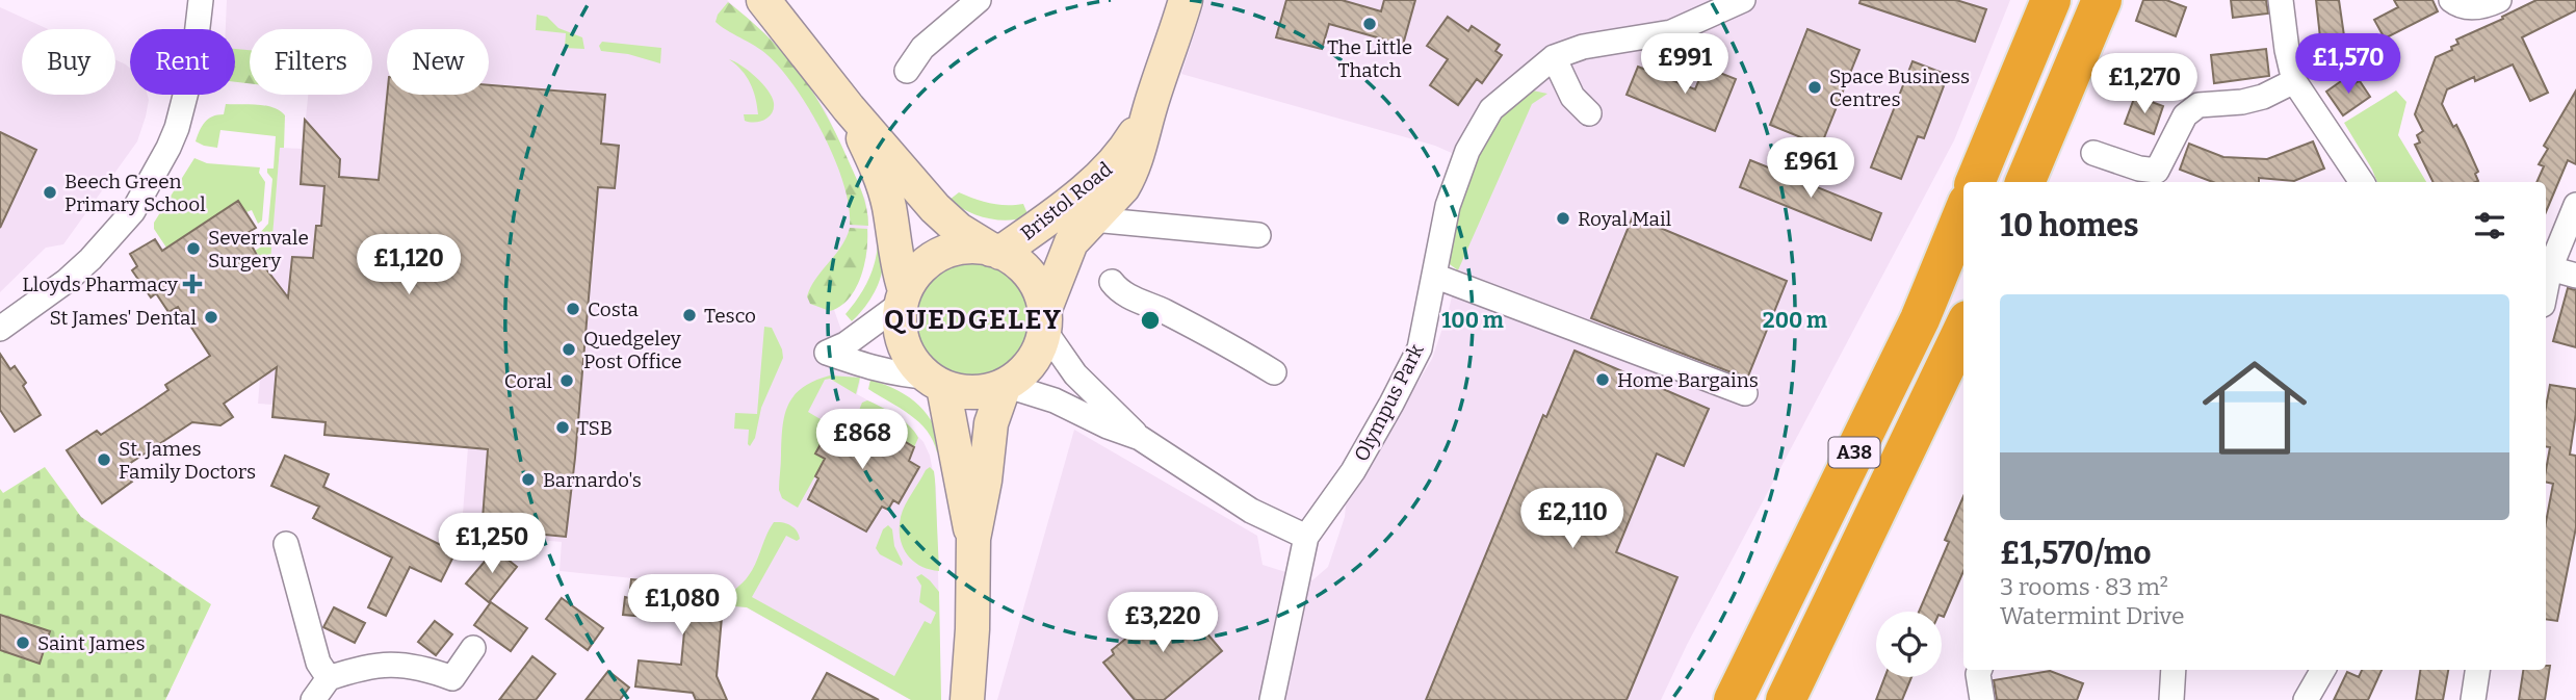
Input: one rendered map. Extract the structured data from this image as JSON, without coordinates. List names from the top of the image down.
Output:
{
  "streets": {
    "highway": ["A38"],
    "main road": ["Bristol Road"],
    "street": ["Olympus Park"]
  },
  "districts": ["QUEDGELEY"],
  "places": {
    "other": [
      "The Little Thatch",
      "Space Business Centres",
      "Beech Green Primary School",
      "Royal Mail",
      "Severnvale Surgery",
      "Costa",
      "Tesco",
      "St James' Dental",
      "Quedgeley Post Office",
      "Home Bargains",
      "Coral",
      "TSB",
      "St. James Family Doctors",
      "Barnardo's",
      "Saint James"
    ],
    "health": ["Lloyds Pharmacy"]
  },
  "page": {
    "chip": [
      "Buy",
      "Rent",
      "Filters",
      "New"
    ],
    "price": [
      "£991",
      "£1,570",
      "£1,270",
      "£961",
      "£1,120",
      "£868",
      "£2,110",
      "£1,250",
      "£1,080",
      "£3,220"
    ],
    "heading": "10 homes",
    "list": [
      {
        "name": "£1,570/mo",
        "note": "3 rooms · 83 m² · Watermint Drive"
      }
    ]
  },
  "rings": ["100 m", "200 m"]
}
